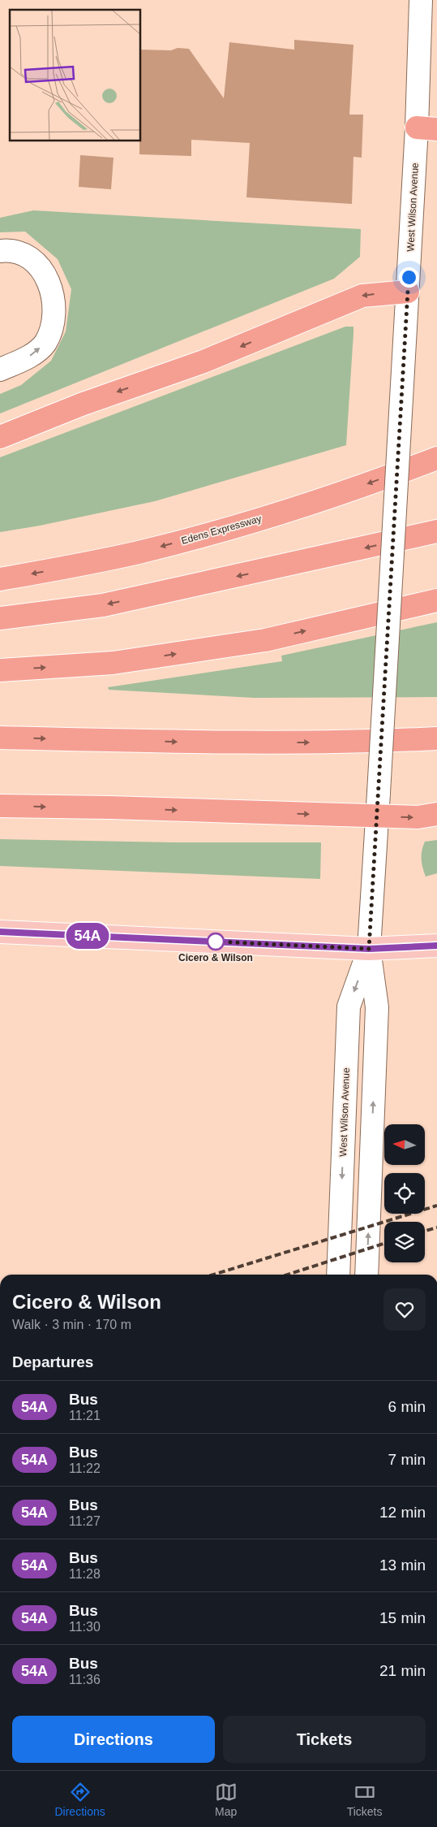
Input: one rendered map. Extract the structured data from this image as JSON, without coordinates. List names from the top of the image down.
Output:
{
  "streets": {
    "highway": ["Edens Expressway"],
    "street": ["West Wilson Avenue"]
  },
  "places": ["Cicero & Wilson"],
  "lines": ["bus line 54A"],
  "north": "left",
  "page": {
    "on_map": "54A",
    "heading": [
      ["Cicero & Wilson", "Walk · 3 min · 170 m"],
      "Departures"
    ],
    "list": [
      {
        "mark": "54A",
        "name": "Bus",
        "note": "11:21",
        "value": "6 min"
      },
      {
        "mark": "54A",
        "name": "Bus",
        "note": "11:22",
        "value": "7 min"
      },
      {
        "mark": "54A",
        "name": "Bus",
        "note": "11:27",
        "value": "12 min"
      },
      {
        "mark": "54A",
        "name": "Bus",
        "note": "11:28",
        "value": "13 min"
      },
      {
        "mark": "54A",
        "name": "Bus",
        "note": "11:30",
        "value": "15 min"
      },
      {
        "mark": "54A",
        "name": "Bus",
        "note": "11:36",
        "value": "21 min"
      }
    ],
    "buttons": ["Directions", "Tickets"],
    "tabs": ["Directions", "Map", "Tickets"]
  }
}
